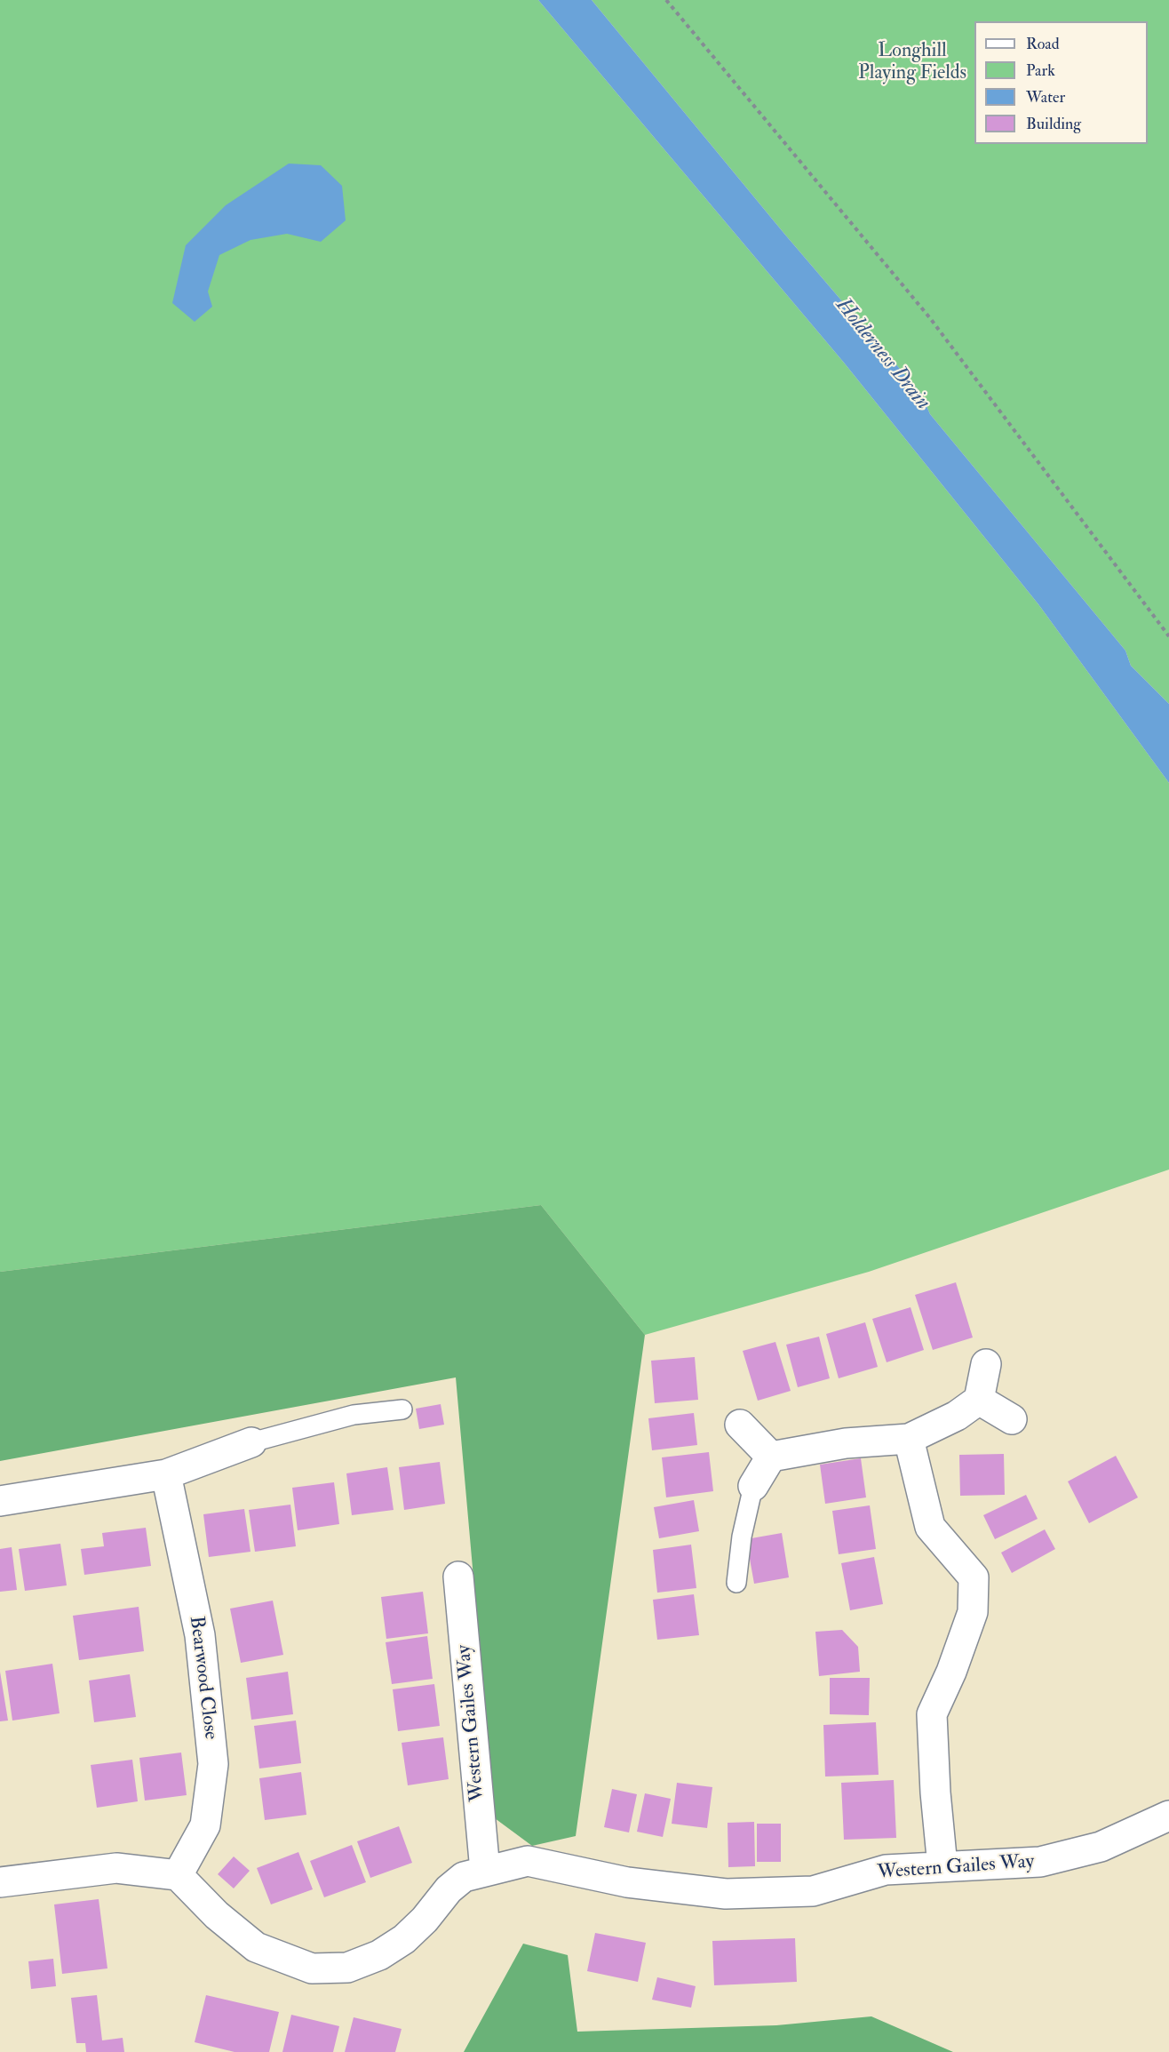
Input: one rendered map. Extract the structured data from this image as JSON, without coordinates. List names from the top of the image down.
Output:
{
  "streets": {
    "street": ["Bearwood Close", "Western Gailes Way"]
  },
  "crossings": [
    ["Bearwood Close", "Western Gailes Way"]
  ],
  "water": ["Holderness Drain"],
  "parks": ["Longhill Playing Fields"],
  "legend": [
    "Road",
    "Park",
    "Water",
    "Building"
  ]
}
